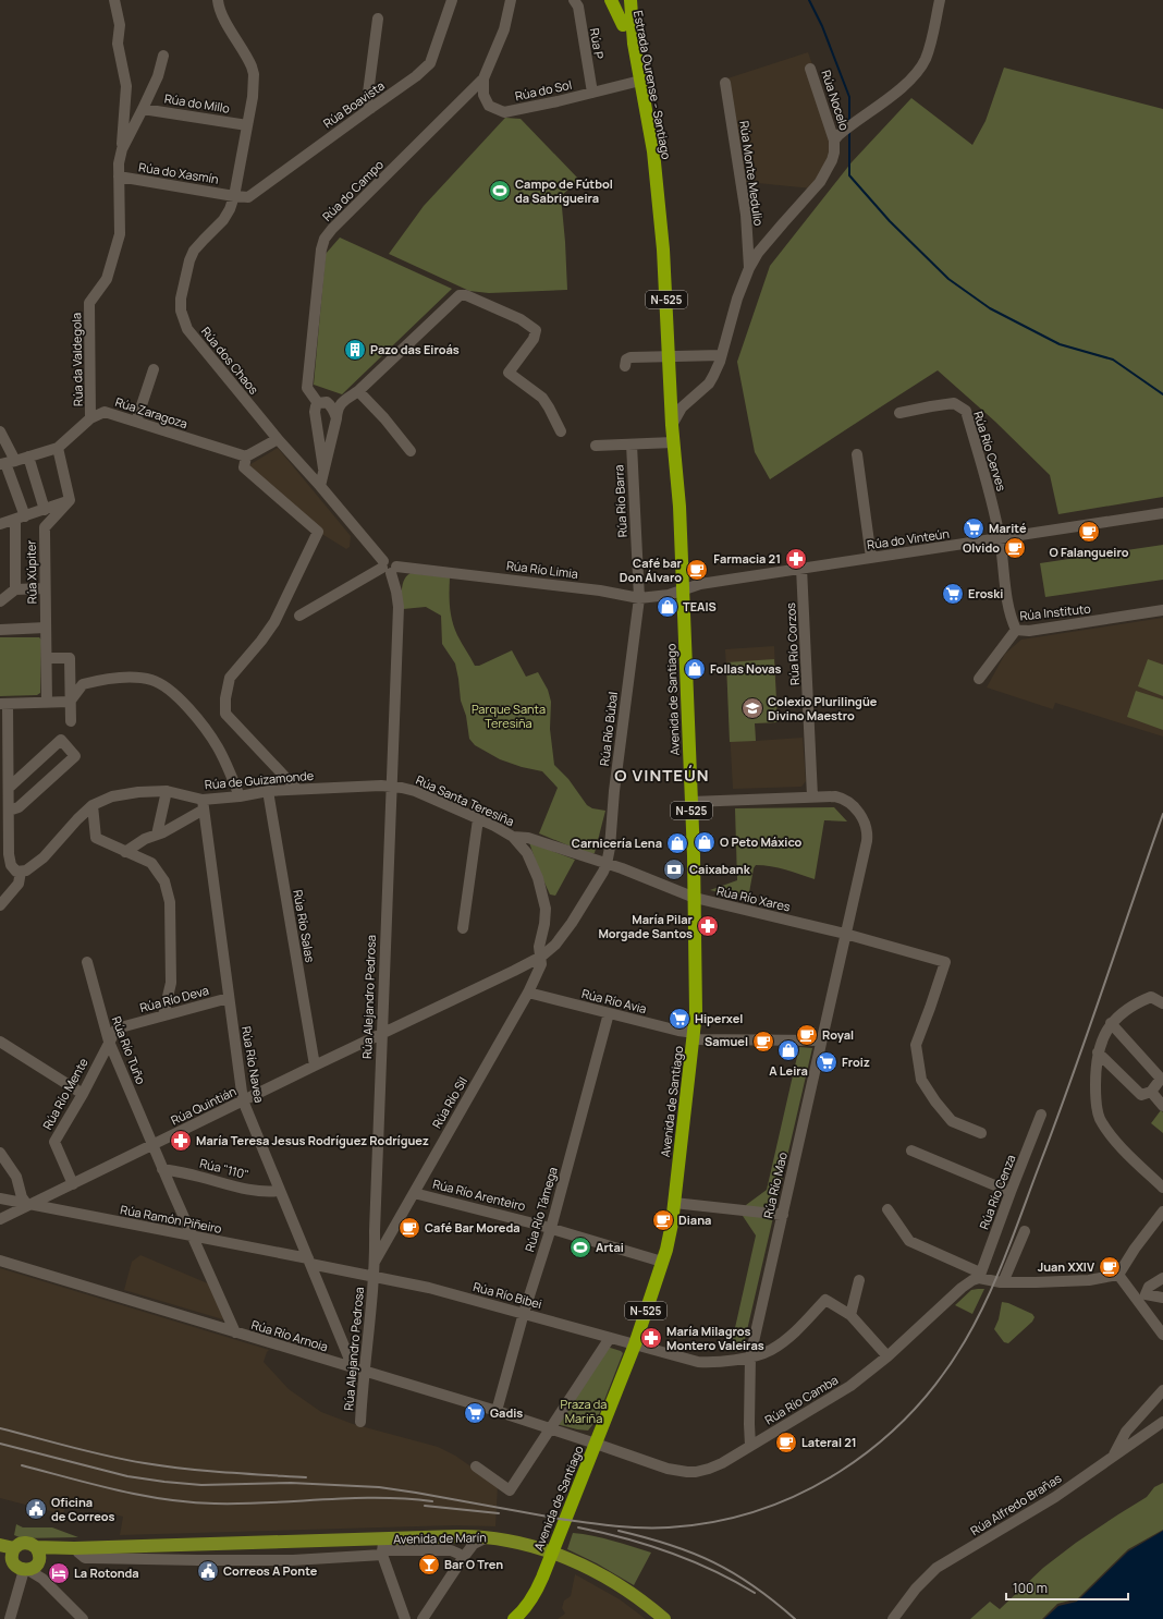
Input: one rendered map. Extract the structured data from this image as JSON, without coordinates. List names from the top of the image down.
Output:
{
  "streets": {
    "highway": ["Estrada Ourense - Santiago", "N-525", "Avenida de Santiago"],
    "main road": ["Avenida de Marín"],
    "street": [
      "Rúa P",
      "Rúa do Sol",
      "Rúa Nocelo",
      "Rúa do Millo",
      "Rúa Boavista",
      "Rúa do Xasmín",
      "Rúa Monte Medulio",
      "Rúa do Campo",
      "Rúa da Valdegola",
      "Rúa dos Chaos",
      "Rúa Zaragoza",
      "Rúa Río Cerves",
      "Rúa Río Barra",
      "Rúa do Vinteún",
      "Rúa Río Limia",
      "Rúa Xúpiter",
      "Rúa Instituto",
      "Rúa Río Corzos",
      "Rúa Río Búbal",
      "Rúa de Guizamonde",
      "Rúa Santa Teresiña",
      "Rúa Río Xares",
      "Rúa Río Salas",
      "Rúa Alejandro Pedrosa",
      "Rúa Río Deva",
      "Rúa Río Avia",
      "Rúa Río Tuño",
      "Rúa Río Navea",
      "Rúa Río Mente",
      "Rúa Río Sil",
      "Rúa Quintián",
      "Rúa \"110\"",
      "Rúa Río Mao",
      "Rúa Río Cenza",
      "Rúa Río Arenteiro",
      "Rúa Río Támega",
      "Rúa Ramón Piñeiro",
      "Rúa Río Bibei",
      "Rúa Río Arnoia",
      "Rúa Río Camba",
      "Rúa Alfredo Brañas"
    ]
  },
  "crossings": [
    ["Rúa P", "Rúa do Sol"],
    ["Estrada Ourense - Santiago", "Rúa do Sol"],
    ["Estrada Ourense - Santiago", "Avenida de Santiago"],
    ["Rúa do Sol", "Rúa do Campo"],
    ["Rúa do Millo", "Rúa da Valdegola"],
    ["Rúa do Millo", "Rúa dos Chaos"],
    ["Rúa Boavista", "Rúa do Xasmín"],
    ["Rúa Boavista", "Rúa dos Chaos"],
    ["Rúa do Xasmín", "Rúa da Valdegola"],
    ["Rúa do Xasmín", "Rúa dos Chaos"],
    ["Rúa da Valdegola", "Rúa Zaragoza"],
    ["Rúa dos Chaos", "Rúa Río Limia"],
    ["Rúa dos Chaos", "Rúa Alejandro Pedrosa"],
    ["Rúa Río Cerves", "Rúa do Vinteún"],
    ["Rúa Río Cerves", "Rúa Instituto"],
    ["Rúa Río Barra", "Rúa Río Limia"],
    ["Rúa Río Barra", "Rúa Río Búbal"],
    ["Rúa do Vinteún", "Rúa Río Limia"],
    ["Rúa do Vinteún", "Rúa Instituto"],
    ["Rúa do Vinteún", "Rúa Río Corzos"],
    ["Rúa do Vinteún", "Avenida de Santiago"],
    ["Rúa Río Limia", "Avenida de Santiago"],
    ["Rúa Río Limia", "Rúa Río Búbal"],
    ["Rúa Río Limia", "Rúa Alejandro Pedrosa"],
    ["Rúa Río Corzos", "Rúa Río Mao"],
    ["Avenida de Santiago", "Rúa Río Xares"],
    ["Avenida de Santiago", "Rúa Río Avia"],
    ["Avenida de Santiago", "Rúa Río Mao"],
    ["Avenida de Santiago", "Rúa Río Arenteiro"],
    ["Avenida de Santiago", "Rúa Río Bibei"],
    ["Avenida de Santiago", "Rúa Río Arnoia"],
    ["Avenida de Santiago", "Rúa Río Camba"],
    ["Rúa Río Búbal", "Rúa Río Xares"],
    ["Rúa de Guizamonde", "Rúa Santa Teresiña"],
    ["Rúa de Guizamonde", "Rúa Río Salas"],
    ["Rúa de Guizamonde", "Rúa Alejandro Pedrosa"],
    ["Rúa de Guizamonde", "Rúa Río Navea"],
    ["Rúa Santa Teresiña", "Rúa Río Xares"],
    ["Rúa Santa Teresiña", "Rúa Alejandro Pedrosa"],
    ["Rúa Santa Teresiña", "Rúa Río Sil"],
    ["Rúa Santa Teresiña", "Rúa Quintián"],
    ["Rúa Río Xares", "Rúa Río Mao"],
    ["Rúa Río Salas", "Rúa Quintián"],
    ["Rúa Alejandro Pedrosa", "Rúa Río Navea"],
    ["Rúa Alejandro Pedrosa", "Rúa Río Sil"],
    ["Rúa Alejandro Pedrosa", "Rúa Quintián"],
    ["Rúa Alejandro Pedrosa", "Rúa Ramón Piñeiro"],
    ["Rúa Alejandro Pedrosa", "Rúa Río Bibei"],
    ["Rúa Alejandro Pedrosa", "Rúa Río Arnoia"],
    ["Rúa Río Deva", "Rúa Río Tuño"],
    ["Rúa Río Deva", "Rúa Río Navea"],
    ["Rúa Río Deva", "Rúa Río Mente"],
    ["Rúa Río Avia", "Rúa Río Sil"],
    ["Rúa Río Avia", "Rúa Río Mao"],
    ["Rúa Río Avia", "Rúa Río Támega"],
    ["Rúa Río Tuño", "Rúa Río Mente"],
    ["Rúa Río Tuño", "Rúa Quintián"],
    ["Rúa Río Tuño", "Rúa \"110\""],
    ["Rúa Río Tuño", "Rúa Ramón Piñeiro"],
    ["Rúa Río Tuño", "Rúa Río Arnoia"],
    ["Rúa Río Navea", "Rúa Quintián"],
    ["Rúa Río Navea", "Rúa \"110\""],
    ["Rúa Río Navea", "Rúa Ramón Piñeiro"],
    ["Rúa Río Navea", "Rúa Río Arnoia"],
    ["Rúa Río Mente", "Rúa Quintián"],
    ["Rúa Río Sil", "Rúa Quintián"],
    ["Rúa Río Sil", "Rúa Río Arenteiro"],
    ["Rúa Quintián", "Rúa Ramón Piñeiro"],
    ["Rúa Río Mao", "Rúa Río Bibei"],
    ["Rúa Río Mao", "Rúa Río Camba"],
    ["Rúa Río Cenza", "Rúa Río Camba"],
    ["Rúa Río Arenteiro", "Rúa Río Támega"],
    ["Rúa Río Támega", "Rúa Río Bibei"],
    ["Rúa Río Támega", "Rúa Río Arnoia"],
    ["Rúa Ramón Piñeiro", "Rúa Río Bibei"],
    ["Rúa Río Arnoia", "Rúa Río Camba"]
  ],
  "districts": ["O VINTEÚN"],
  "parks": ["Parque Santa Teresiña", "Praza da Mariña"],
  "places": {
    "sports": ["Campo de Fútbol da Sabrigueira", "Artai"],
    "building": ["Pazo das Eiroás"],
    "supermarket": [
      "Marité",
      "Eroski",
      "Hiperxel",
      "Froiz",
      "Gadis"
    ],
    "cafe": [
      "O Falangueiro",
      "Olvido",
      "Café bar Don Álvaro",
      "Royal",
      "Samuel",
      "Diana",
      "Café Bar Moreda",
      "Juan XXIV",
      "Lateral 21"
    ],
    "pharmacy": [
      "Farmacia 21",
      "María Pilar Morgade Santos",
      "María Teresa Jesus Rodríguez Rodríguez",
      "María Milagros Montero Valeiras"
    ],
    "shop": [
      "TEAIS",
      "Follas Novas",
      "O Peto Máxico",
      "Carnicería Lena",
      "A Leira"
    ],
    "school or university": ["Colexio Plurilingüe Divino Maestro"],
    "bank": ["Caixabank"],
    "public building": ["Oficina de Correos", "Correos A Ponte"],
    "bar": ["Bar O Tren"],
    "hotel": ["La Rotonda"]
  },
  "scale_bar": "100 m"
}
